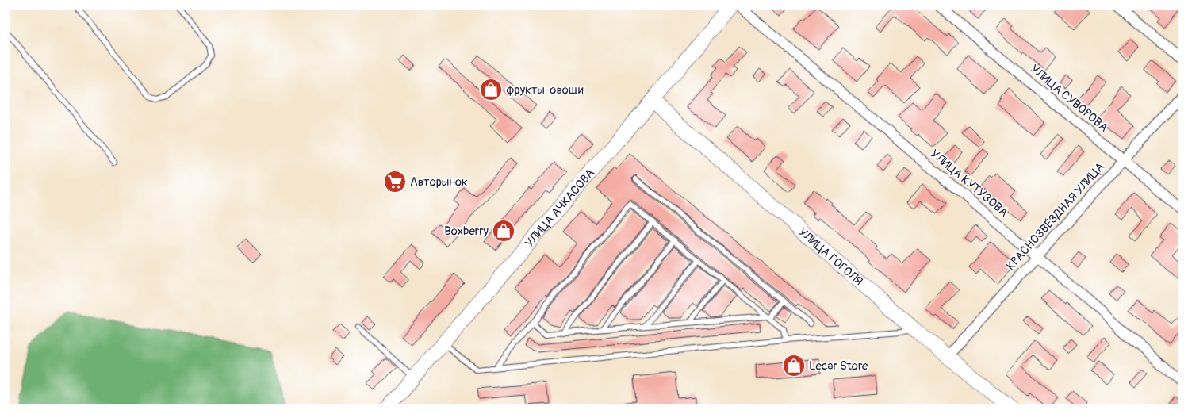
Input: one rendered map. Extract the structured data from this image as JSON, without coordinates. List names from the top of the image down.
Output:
{
  "streets": {
    "main road": ["УЛИЦА АЧКАСОВА", "УЛИЦА ГОГОЛЯ"],
    "street": ["УЛИЦА СУВОРОВА", "УЛИЦА КУТУЗОВА", "КРАСНОЗВЁЗДНАЯ УЛИЦА"]
  },
  "crossings": [
    ["УЛИЦА СУВОРОВА", "КРАСНОЗВЁЗДНАЯ УЛИЦА"],
    ["УЛИЦА КУТУЗОВА", "КРАСНОЗВЁЗДНАЯ УЛИЦА"],
    ["УЛИЦА АЧКАСОВА", "УЛИЦА ГОГОЛЯ"],
    ["КРАСНОЗВЁЗДНАЯ УЛИЦА", "УЛИЦА ГОГОЛЯ"]
  ],
  "places": {
    "shop": ["фрукты-овощи", "Boxberry", "Lecar Store"],
    "supermarket": ["Авторынок"]
  }
}
